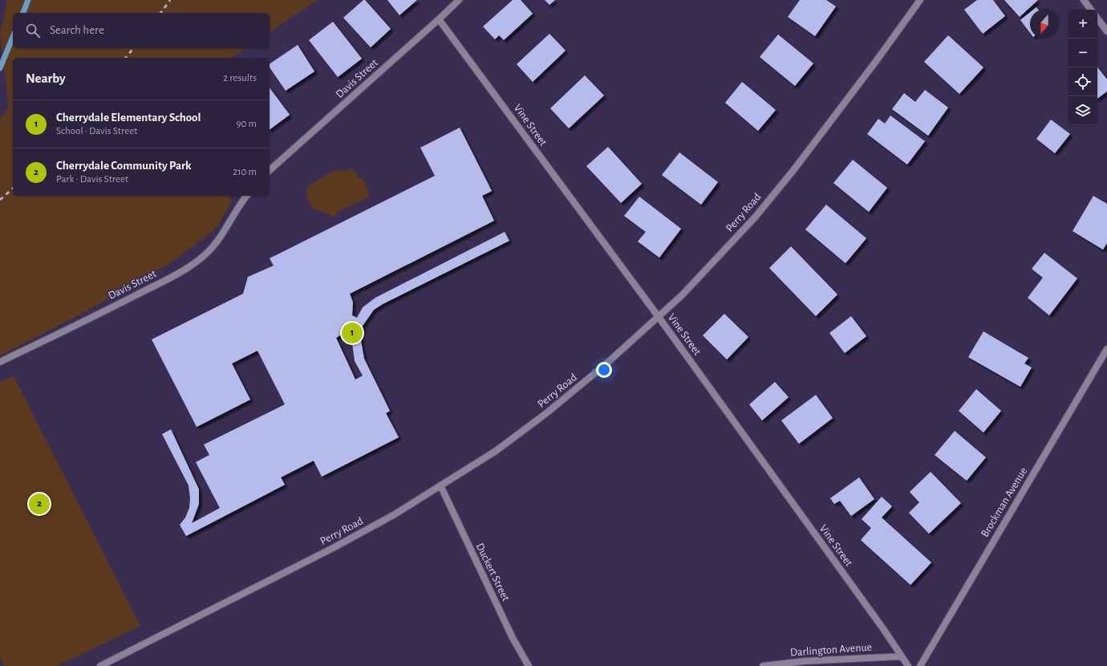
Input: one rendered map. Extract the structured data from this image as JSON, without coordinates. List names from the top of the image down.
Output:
{
  "streets": {
    "street": [
      "Davis Street",
      "Vine Street",
      "Perry Road",
      "Brockman Avenue",
      "Duckert Street",
      "Darlington Avenue"
    ]
  },
  "crossings": [
    ["Davis Street", "Vine Street"],
    ["Vine Street", "Perry Road"],
    ["Vine Street", "Darlington Avenue"],
    ["Perry Road", "Duckert Street"]
  ],
  "north": "bottom",
  "page": {
    "map_buttons": ["+", "−"],
    "search": "Search here",
    "heading": ["Nearby", "2 results"],
    "list": [
      {
        "mark": "1",
        "name": "Cherrydale Elementary School",
        "note": "School · Davis Street",
        "value": "90 m"
      },
      {
        "mark": "2",
        "name": "Cherrydale Community Park",
        "note": "Park · Davis Street",
        "value": "210 m"
      }
    ],
    "pins": ["1", "2"]
  }
}
